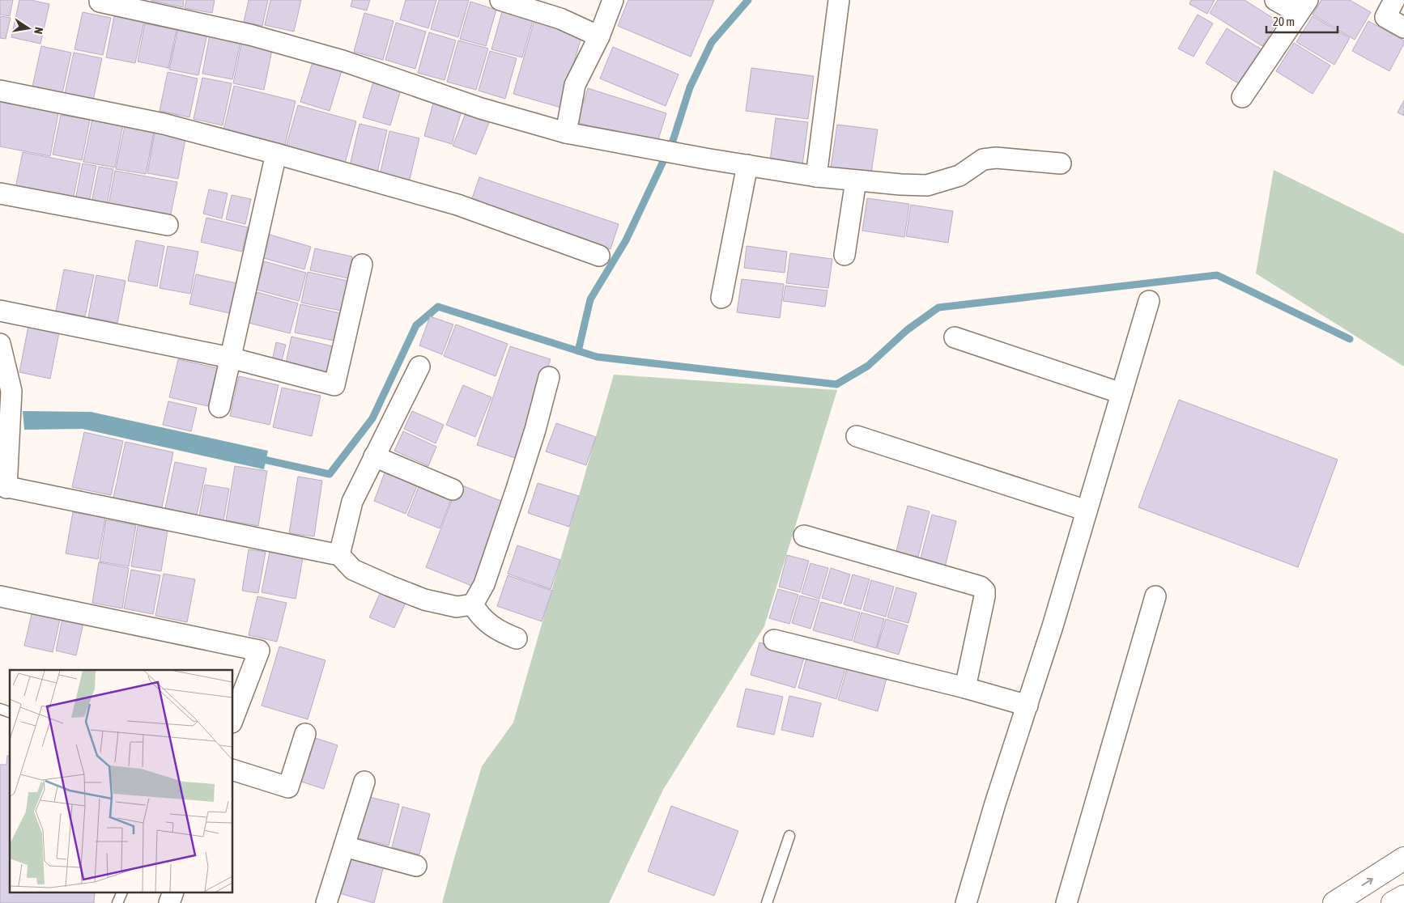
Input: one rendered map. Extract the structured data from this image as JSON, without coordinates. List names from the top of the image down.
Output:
{
  "scale_bar": "20 m",
  "north": "right"
}
